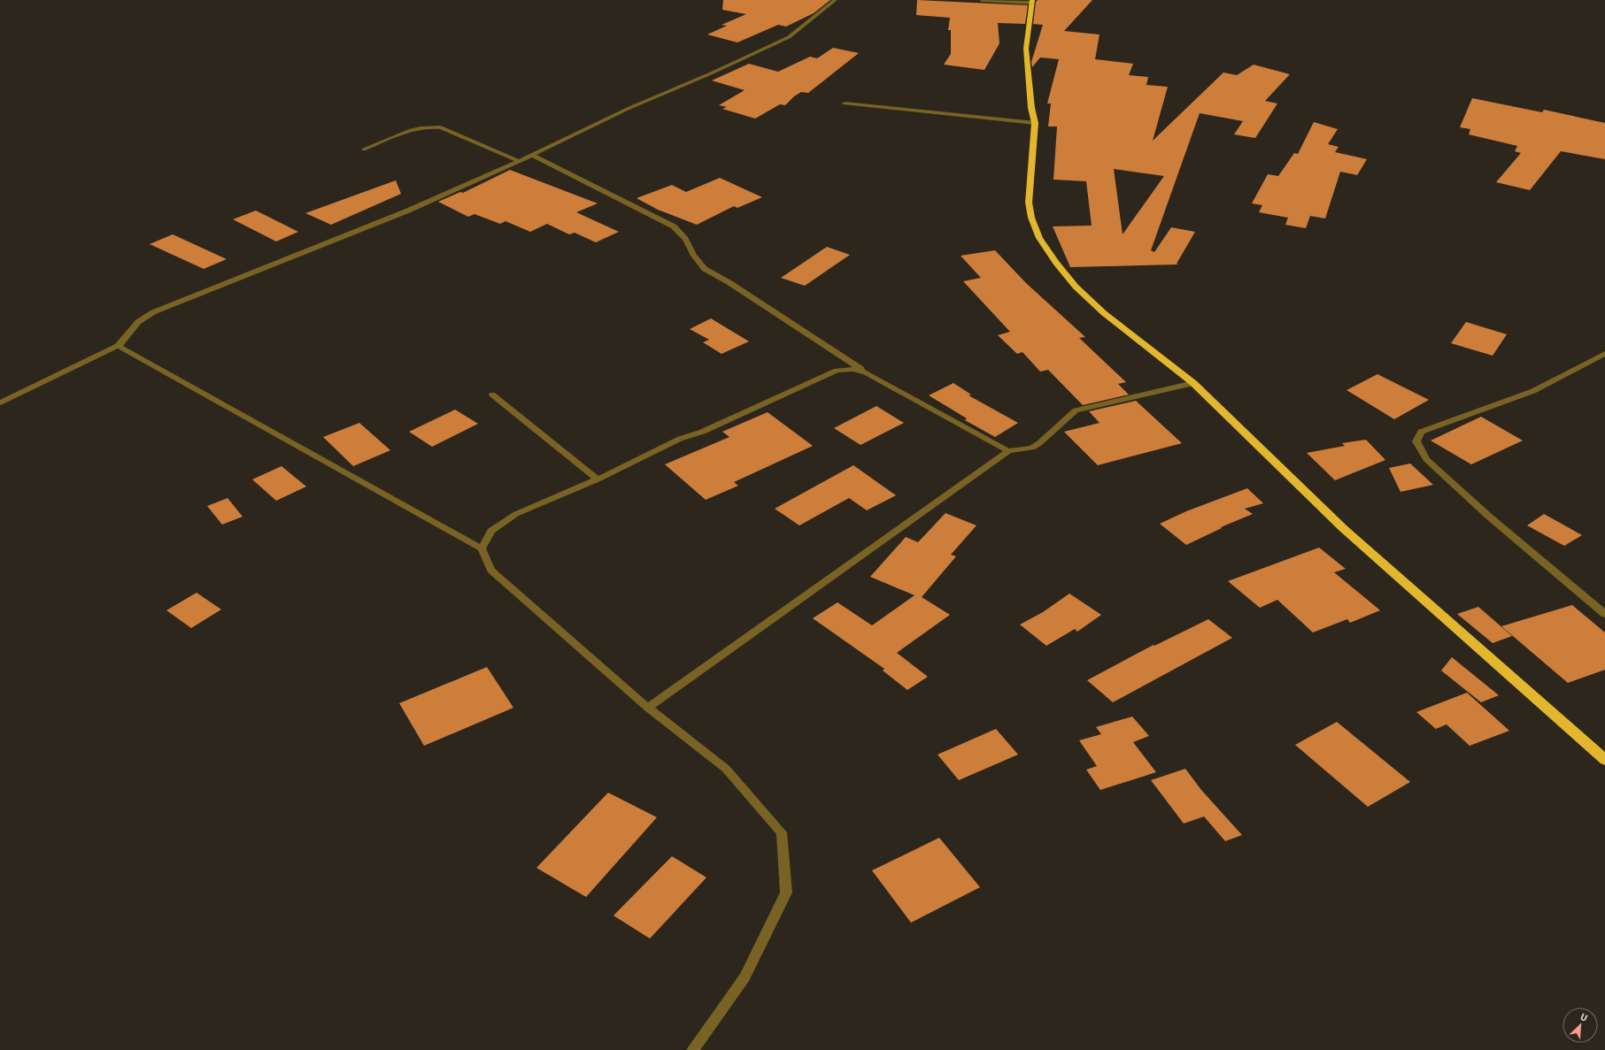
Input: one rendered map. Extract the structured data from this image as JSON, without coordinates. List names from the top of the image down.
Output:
{
  "north": "top right"
}
